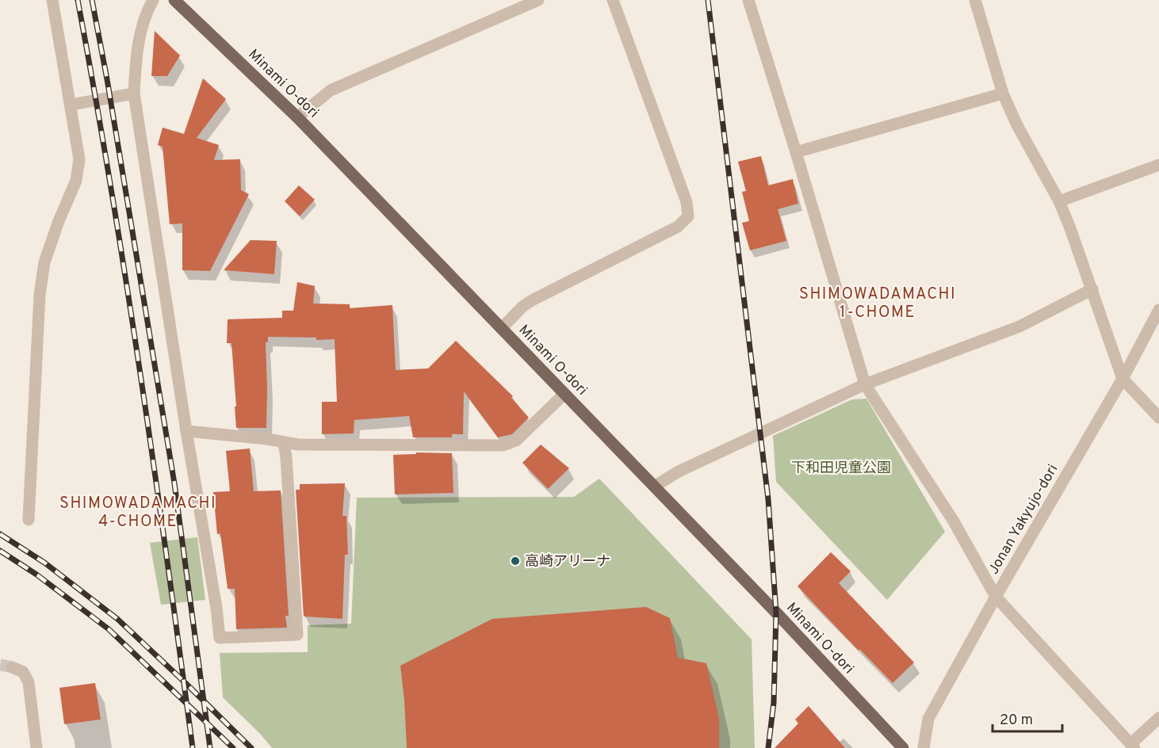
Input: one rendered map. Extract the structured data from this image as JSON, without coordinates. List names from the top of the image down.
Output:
{
  "streets": {
    "main road": ["Minami O-dori"],
    "street": ["Jonan Yakyujo-dori"]
  },
  "districts": ["SHIMOWADAMACHI 1-CHOME", "SHIMOWADAMACHI 4-CHOME"],
  "parks": ["下和田児童公園"],
  "places": ["高崎アリーナ"],
  "scale_bar": "20 m"
}
